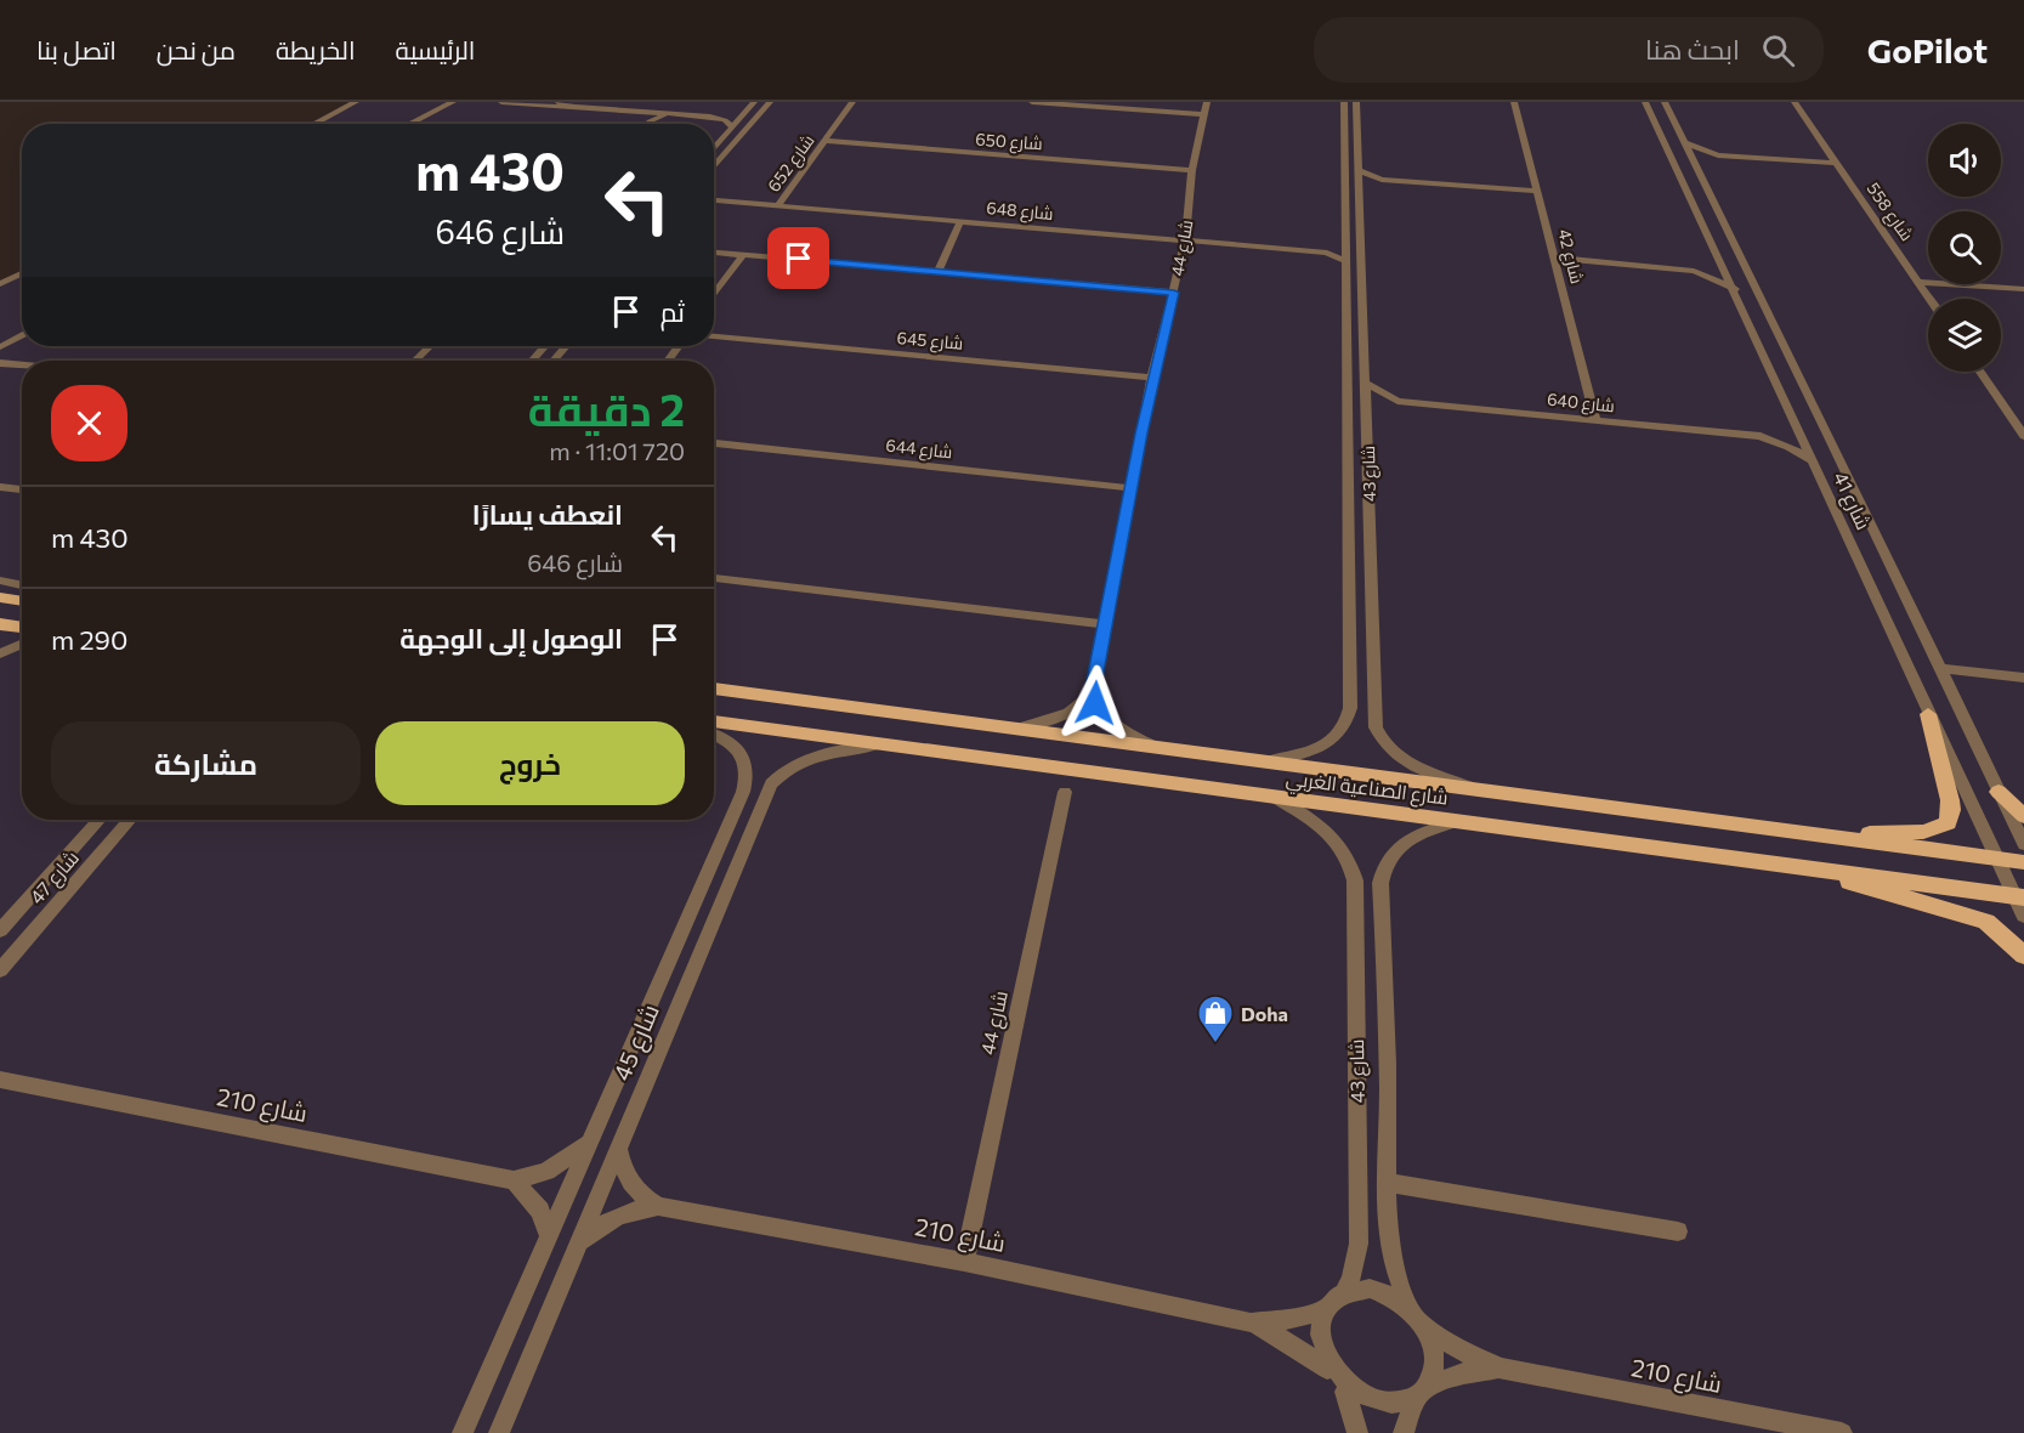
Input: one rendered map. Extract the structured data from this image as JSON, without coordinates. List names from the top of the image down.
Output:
{
  "streets": {
    "main road": ["شارع الصناعية الغربي"],
    "street": [
      "شارع 650",
      "شارع 652",
      "شارع 648",
      "شارع 558",
      "شارع 44",
      "شارع 42",
      "شارع 645",
      "شارع 640",
      "شارع 644",
      "شارع 43",
      "شارع 41",
      "شارع 47",
      "شارع 45",
      "شارع 210"
    ]
  },
  "crossings": [
    ["شارع 650", "شارع 652"],
    ["شارع 650", "شارع 44"],
    ["شارع 652", "شارع 648"],
    ["شارع 648", "شارع 44"],
    ["شارع 648", "شارع 43"],
    ["شارع 44", "شارع 645"],
    ["شارع 44", "شارع 644"],
    ["شارع 44", "شارع 210"],
    ["شارع 42", "شارع 640"],
    ["شارع 640", "شارع 43"],
    ["شارع 640", "شارع 41"],
    ["شارع 43", "شارع الصناعية الغربي"],
    ["شارع 43", "شارع 210"],
    ["شارع 41", "شارع الصناعية الغربي"],
    ["شارع الصناعية الغربي", "شارع 45"],
    ["شارع 45", "شارع 210"]
  ],
  "places": {
    "shop": ["Doha"]
  },
  "page": {
    "header": "GoPilot",
    "search": "ابحث هنا",
    "nav": [
      "الرئيسية",
      "الخريطة",
      "من نحن",
      "اتصل بنا"
    ],
    "turn": ["430 m", "شارع 646"],
    "then": "ثم",
    "heading": ["2 دقيقة", "720 m · 11:01"],
    "list": [
      {
        "name": "انعطف يسارًا",
        "note": "شارع 646",
        "value": "430 m"
      },
      {
        "name": "الوصول إلى الوجهة",
        "value": "290 m"
      }
    ],
    "buttons": ["خروج", "مشاركة"]
  }
}
